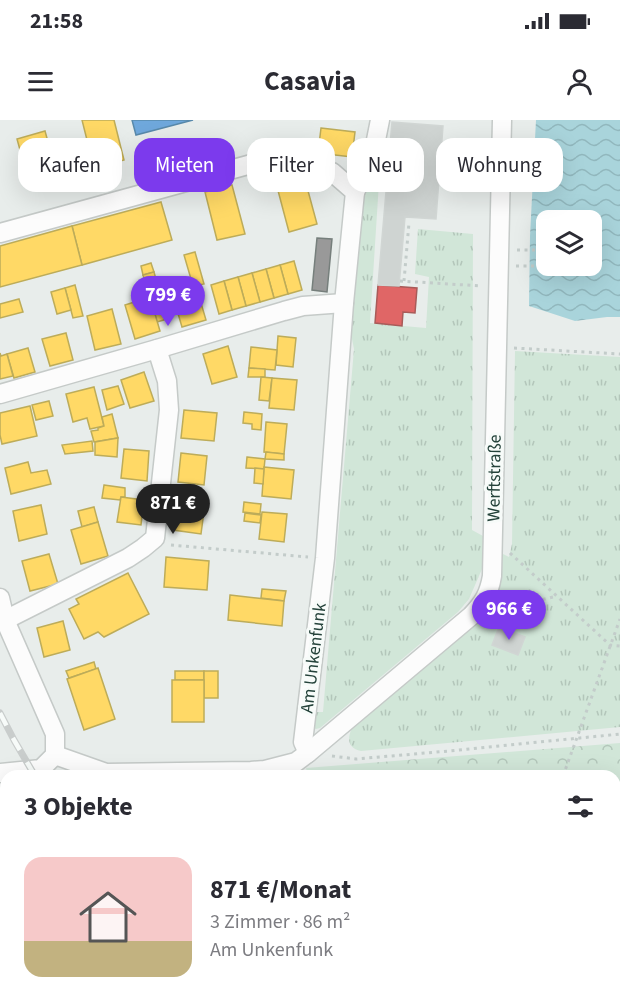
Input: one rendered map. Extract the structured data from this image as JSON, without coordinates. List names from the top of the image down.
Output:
{
  "streets": {
    "street": ["Werftstraße", "Am Unkenfunk"]
  },
  "crossings": [
    ["Werftstraße", "Am Unkenfunk"]
  ],
  "page": {
    "status": "21:58",
    "header": "Casavia",
    "chip": [
      "Kaufen",
      "Mieten",
      "Filter",
      "Neu",
      "Wohnung"
    ],
    "price": ["799 €", "871 €", "966 €"],
    "heading": "3 Objekte",
    "list": [
      {
        "name": "871 €/Monat",
        "note": "3 Zimmer · 86 m² · Am Unkenfunk"
      }
    ]
  }
}
